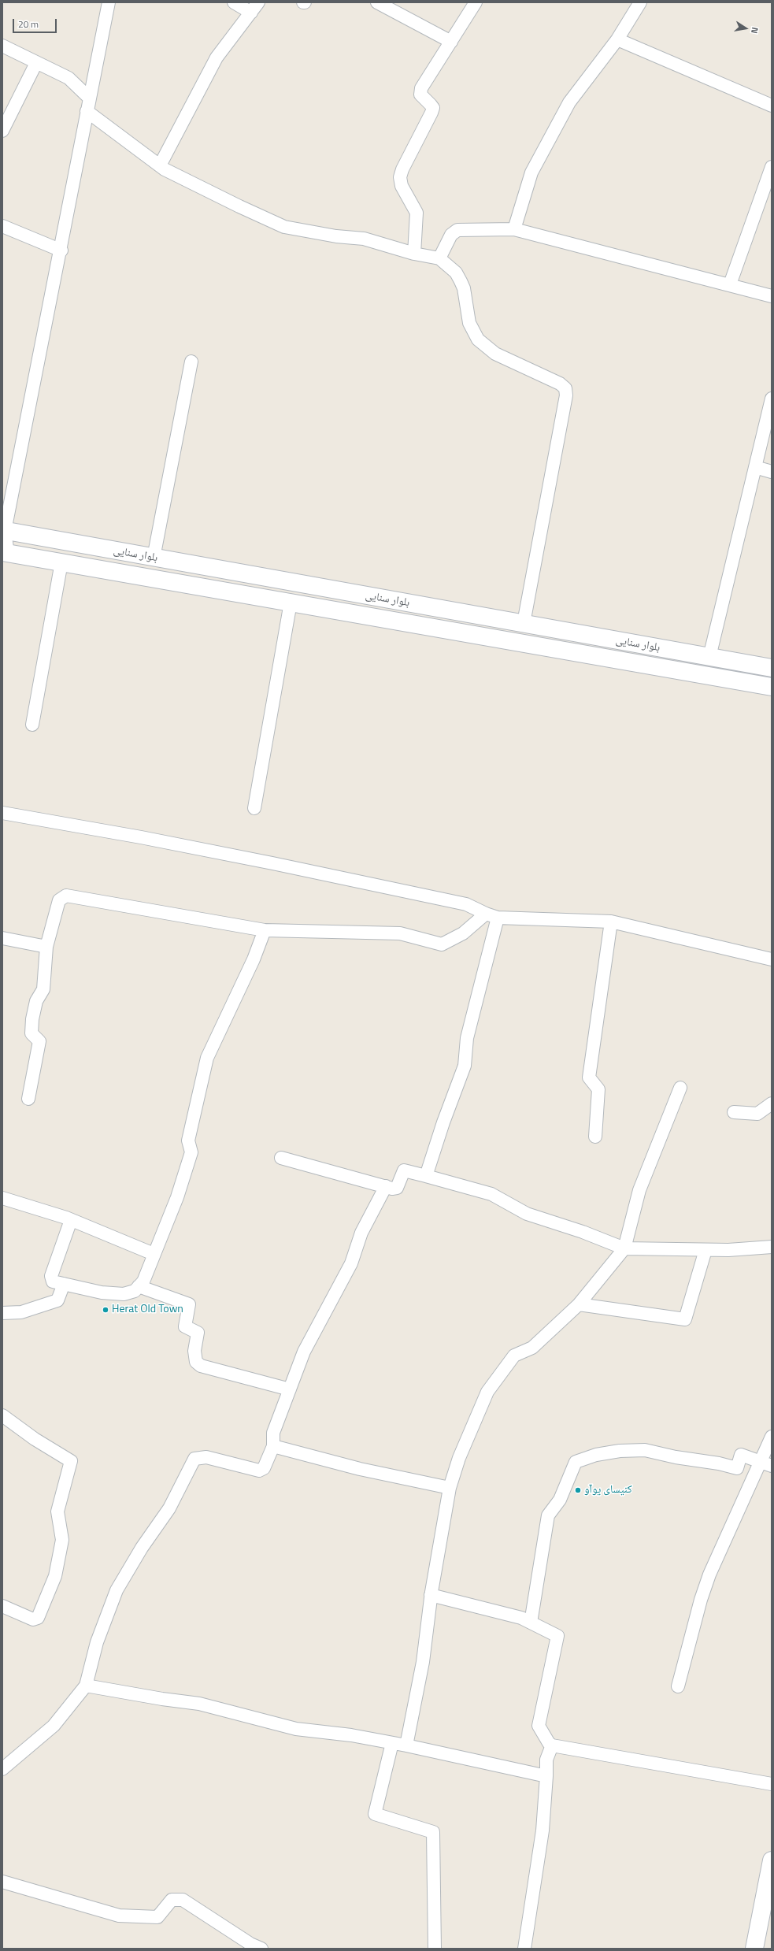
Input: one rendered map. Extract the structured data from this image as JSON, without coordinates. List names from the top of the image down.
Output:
{
  "streets": {
    "main road": ["بلوار سنایی"]
  },
  "places": ["Herat Old Town", "کنیسای یوآو"],
  "scale_bar": "20 m",
  "north": "right"
}
